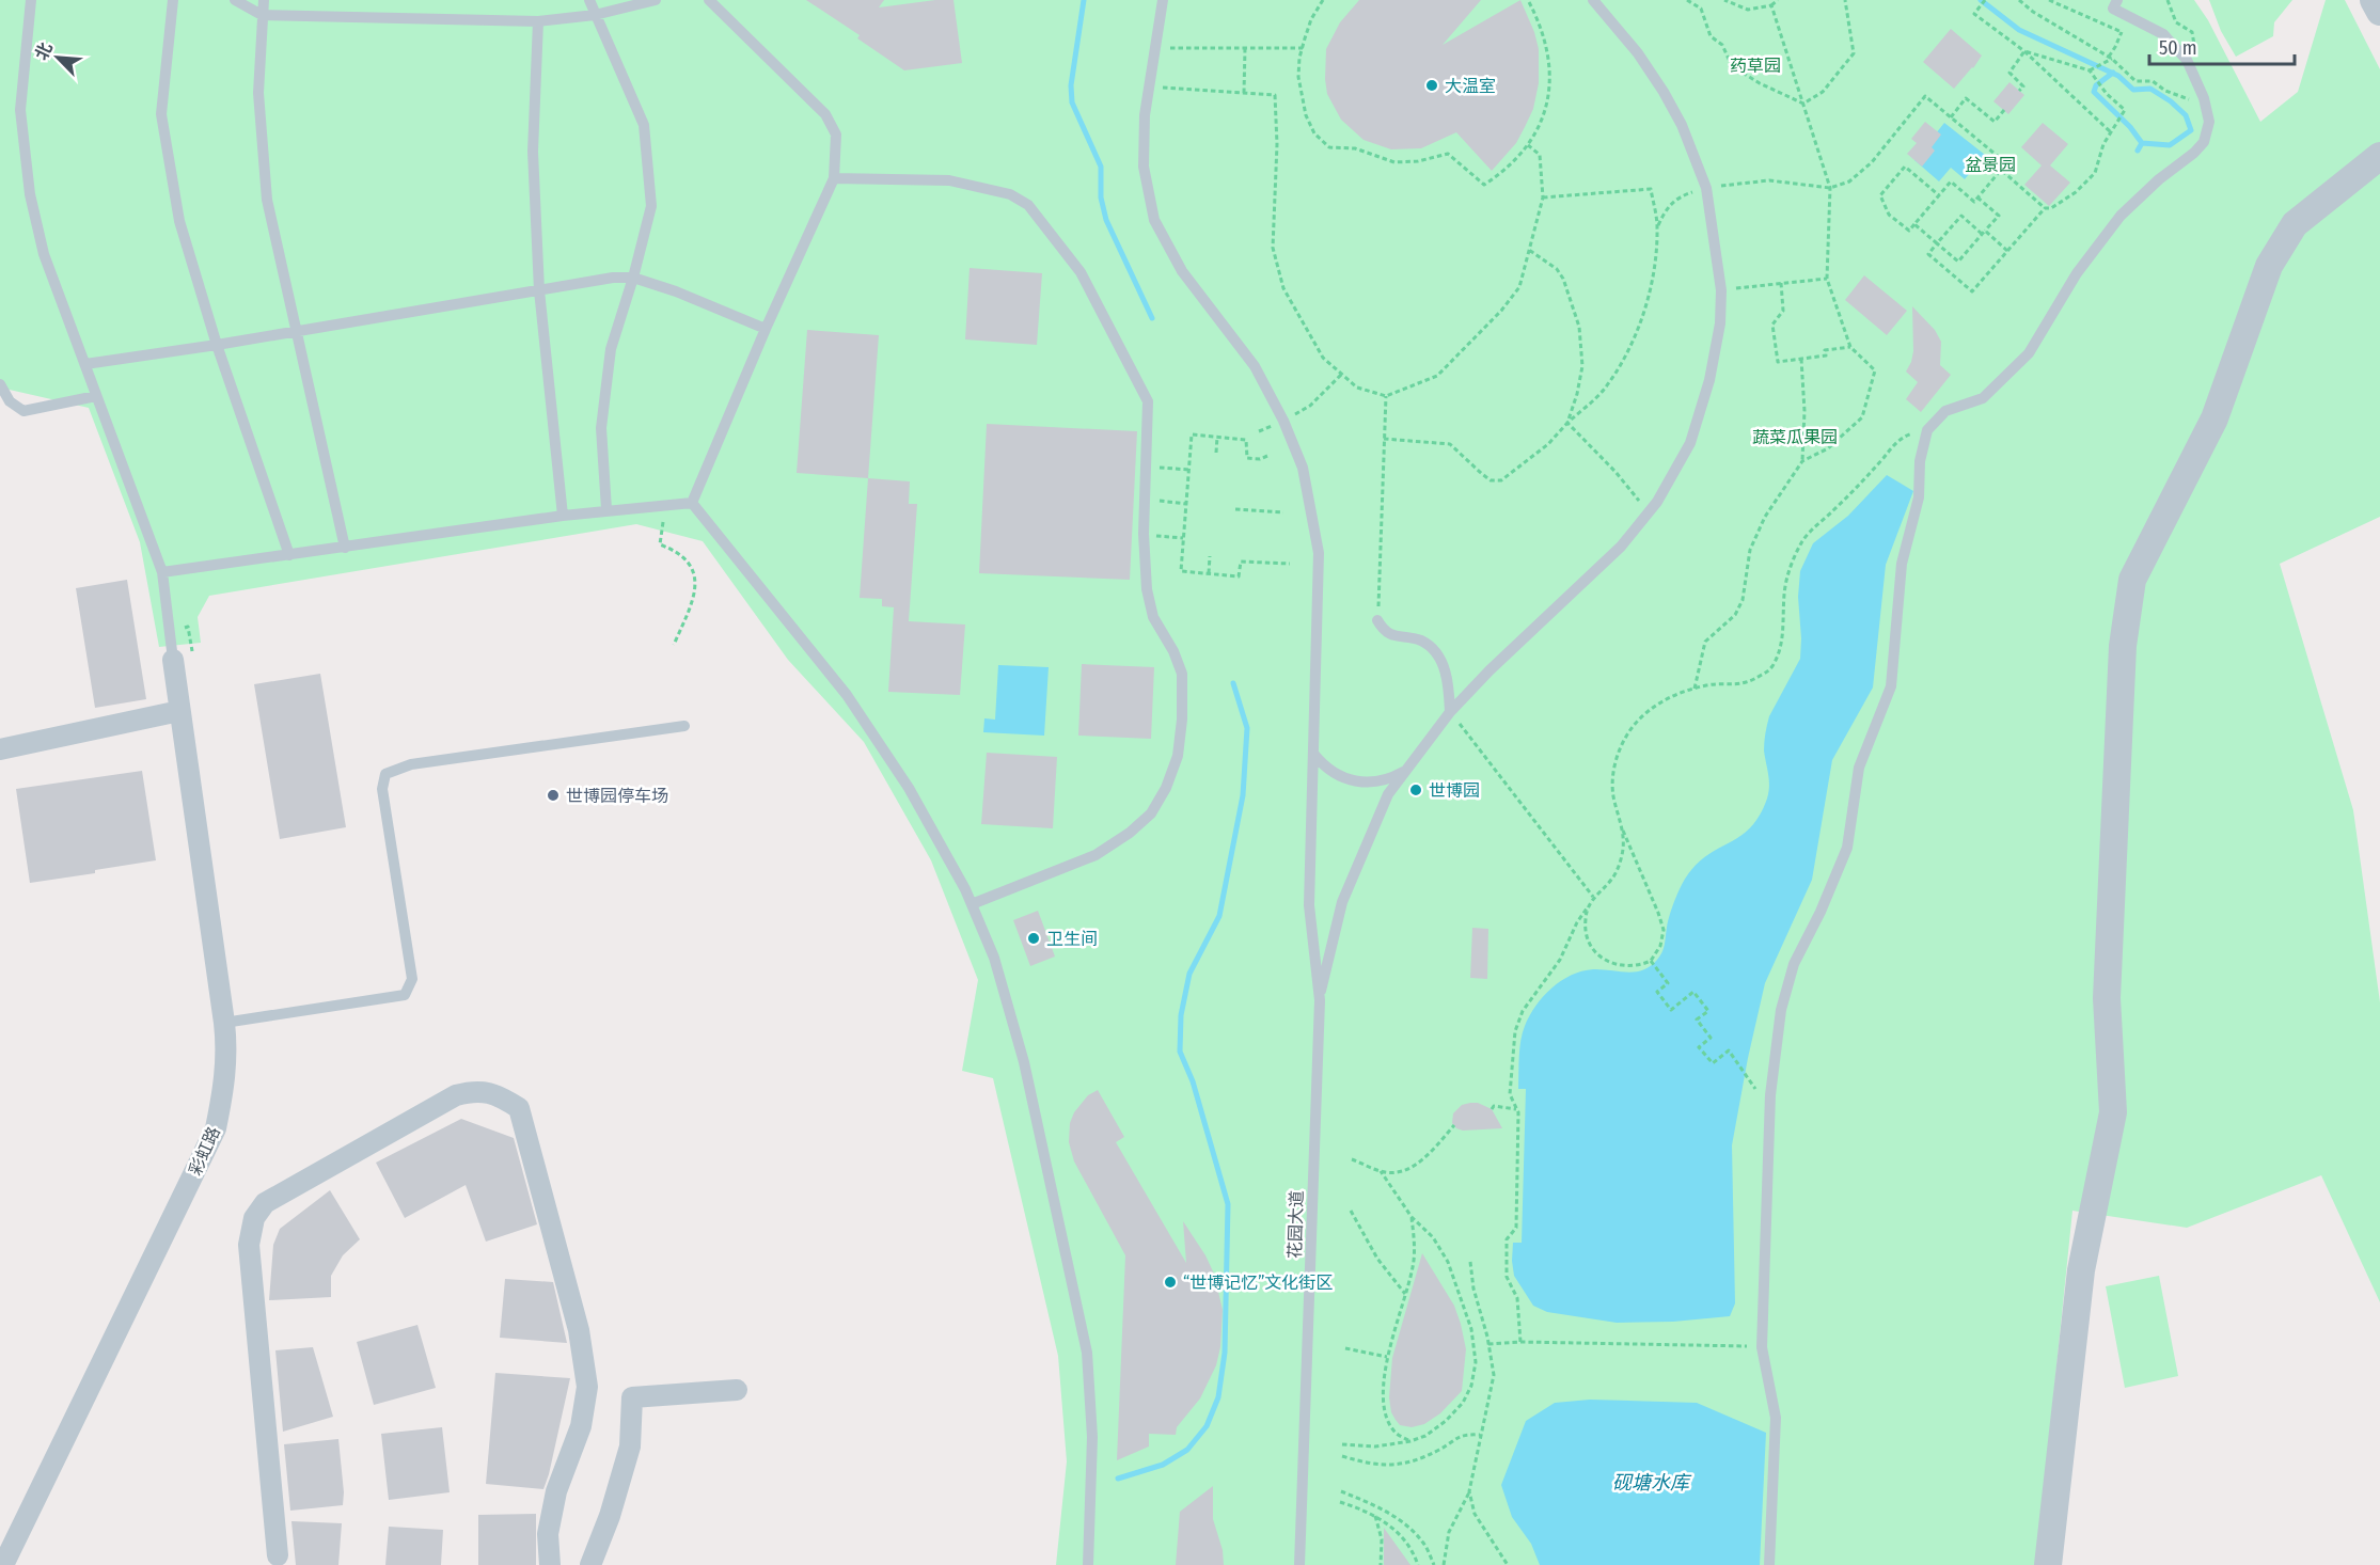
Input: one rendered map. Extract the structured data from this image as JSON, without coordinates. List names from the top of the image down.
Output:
{
  "streets": {
    "street": ["彩虹路"],
    "lane": ["花园大道"]
  },
  "water": ["砚塘水库"],
  "parks": ["药草园", "盆景园", "蔬菜瓜果园"],
  "places": [
    "大温室",
    "世博园",
    "世博园停车场",
    "卫生间",
    "“世博记忆”文化街区"
  ],
  "scale_bar": "50 m",
  "north": "top left"
}
